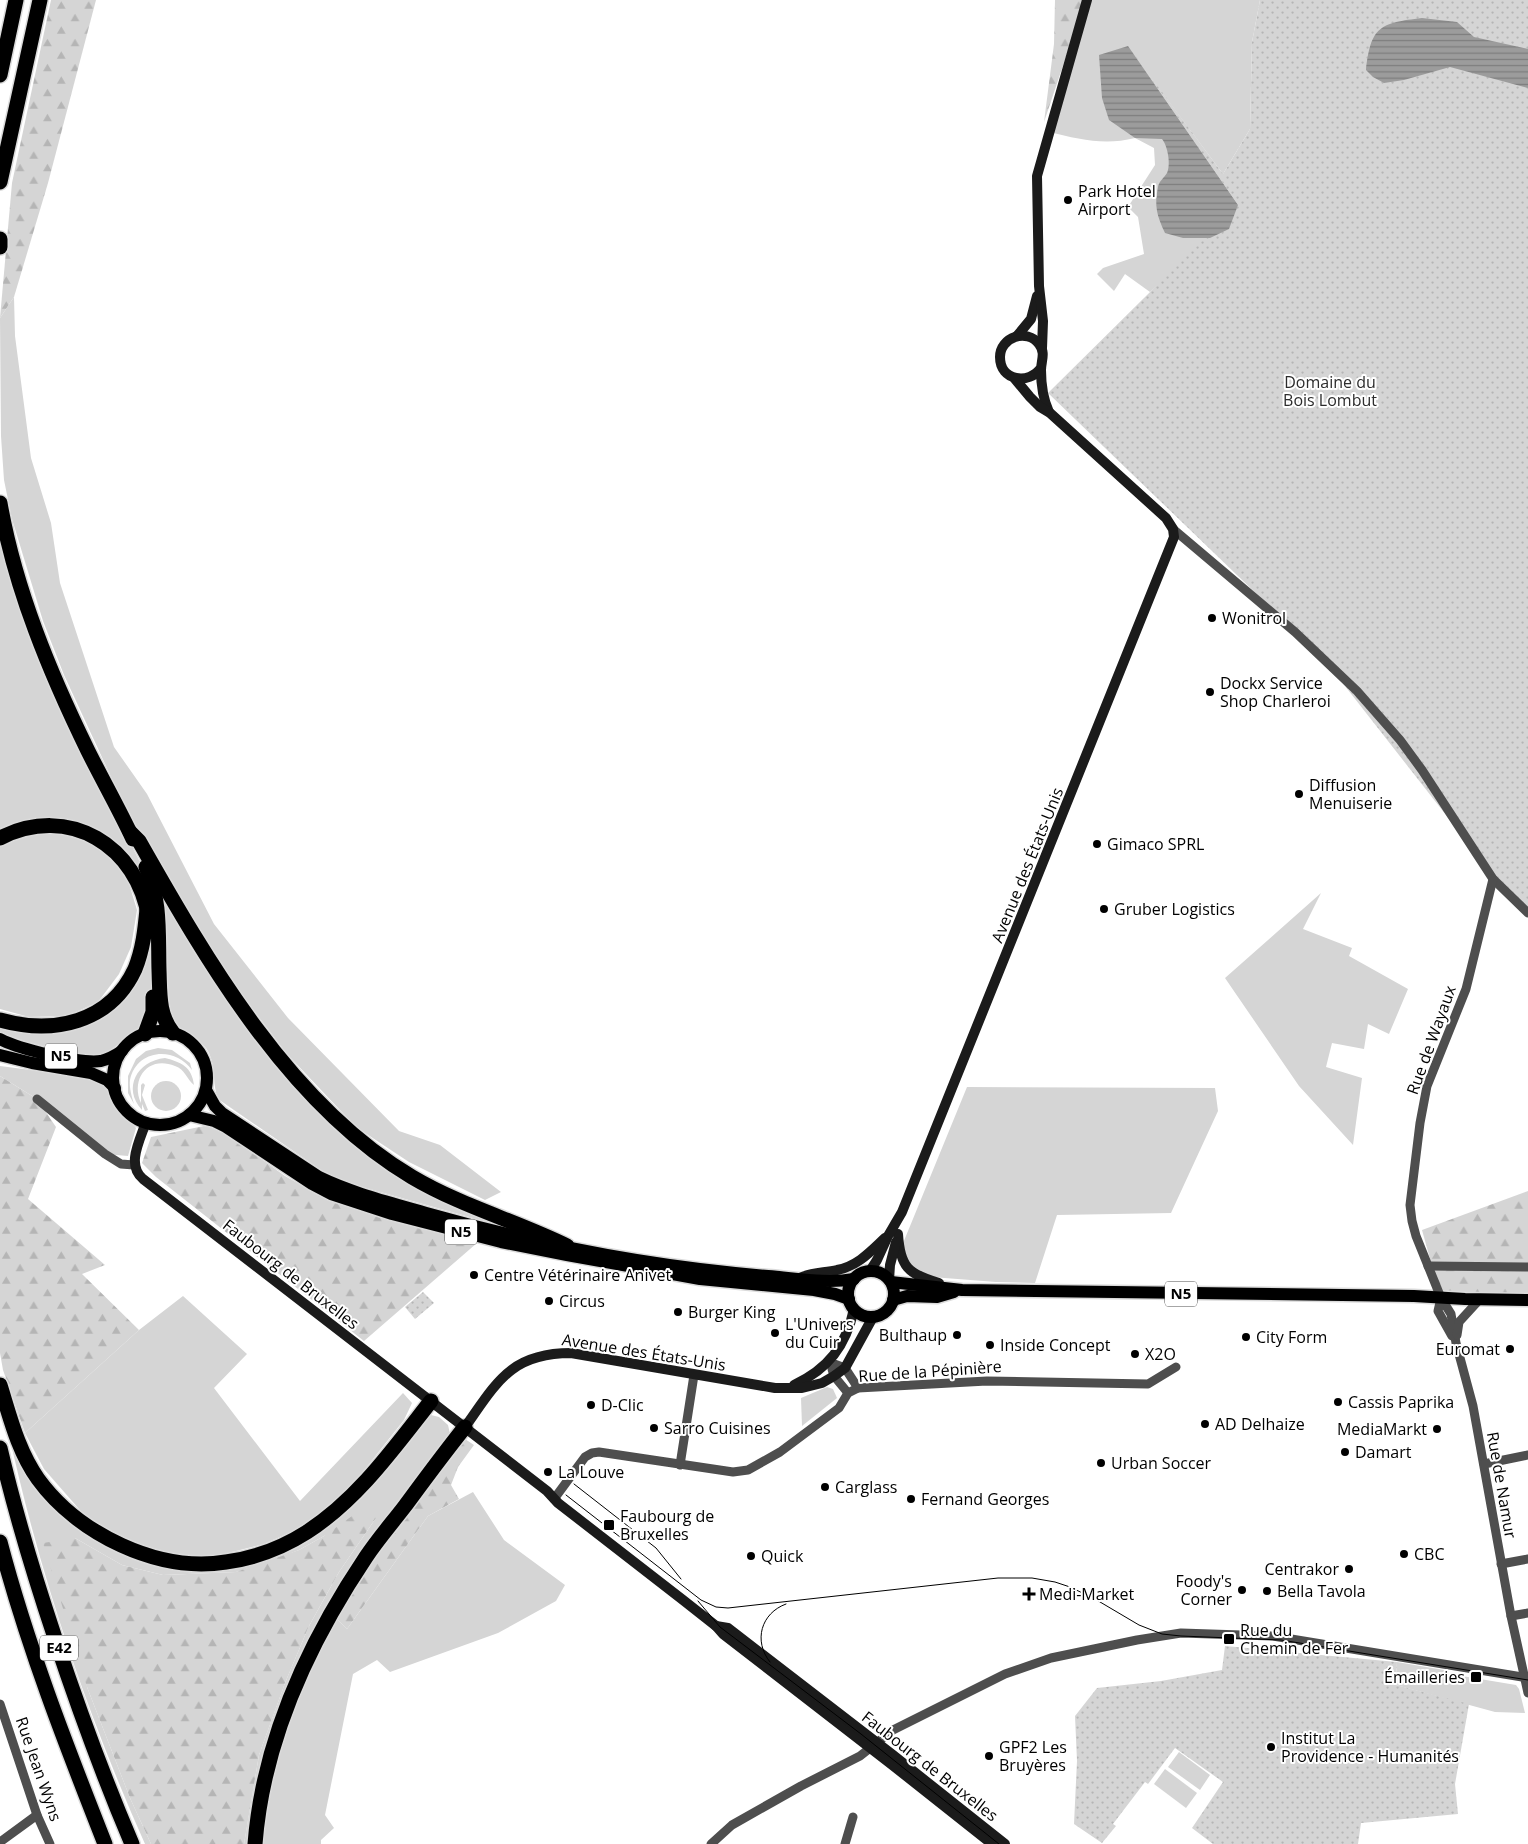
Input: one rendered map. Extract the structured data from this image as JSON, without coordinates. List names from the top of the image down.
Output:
{
  "streets": {
    "highway": ["E42"],
    "main road": ["N5"],
    "street": [
      "Avenue des États-Unis",
      "Rue de Wayaux",
      "Faubourg de Bruxelles",
      "Rue de la Pépinière",
      "Rue de Namur",
      "Rue Jean Wyns"
    ]
  },
  "crossings": [
    ["Avenue des États-Unis", "N5"],
    ["Avenue des États-Unis", "Faubourg de Bruxelles"],
    ["Rue de Wayaux", "N5"],
    ["Rue de Wayaux", "Rue de Namur"],
    ["N5", "Rue de Namur"],
    ["Faubourg de Bruxelles", "Rue de la Pépinière"]
  ],
  "parks": ["Domaine du Bois Lombut"],
  "places": {
    "other": [
      "Park Hotel Airport",
      "Wonitrol",
      "Dockx Service Shop Charleroi",
      "Diffusion Menuiserie",
      "Gimaco SPRL",
      "Gruber Logistics",
      "Centre Vétérinaire Anivet",
      "Circus",
      "Burger King",
      "L'Univers du Cuir",
      "Bulthaup",
      "City Form",
      "Inside Concept",
      "Euromat",
      "X2O",
      "Cassis Paprika",
      "D-Clic",
      "AD Delhaize",
      "Sarro Cuisines",
      "MediaMarkt",
      "Damart",
      "Urban Soccer",
      "La Louve",
      "Carglass",
      "Fernand Georges",
      "CBC",
      "Quick",
      "Centrakor",
      "Foody's Corner",
      "Bella Tavola",
      "Institut La Providence - Humanités",
      "GPF2 Les Bruyères"
    ],
    "transit": ["Faubourg de Bruxelles", "Rue du Chemin de Fer", "Émailleries"],
    "health": ["Medi-Market"]
  }
}
